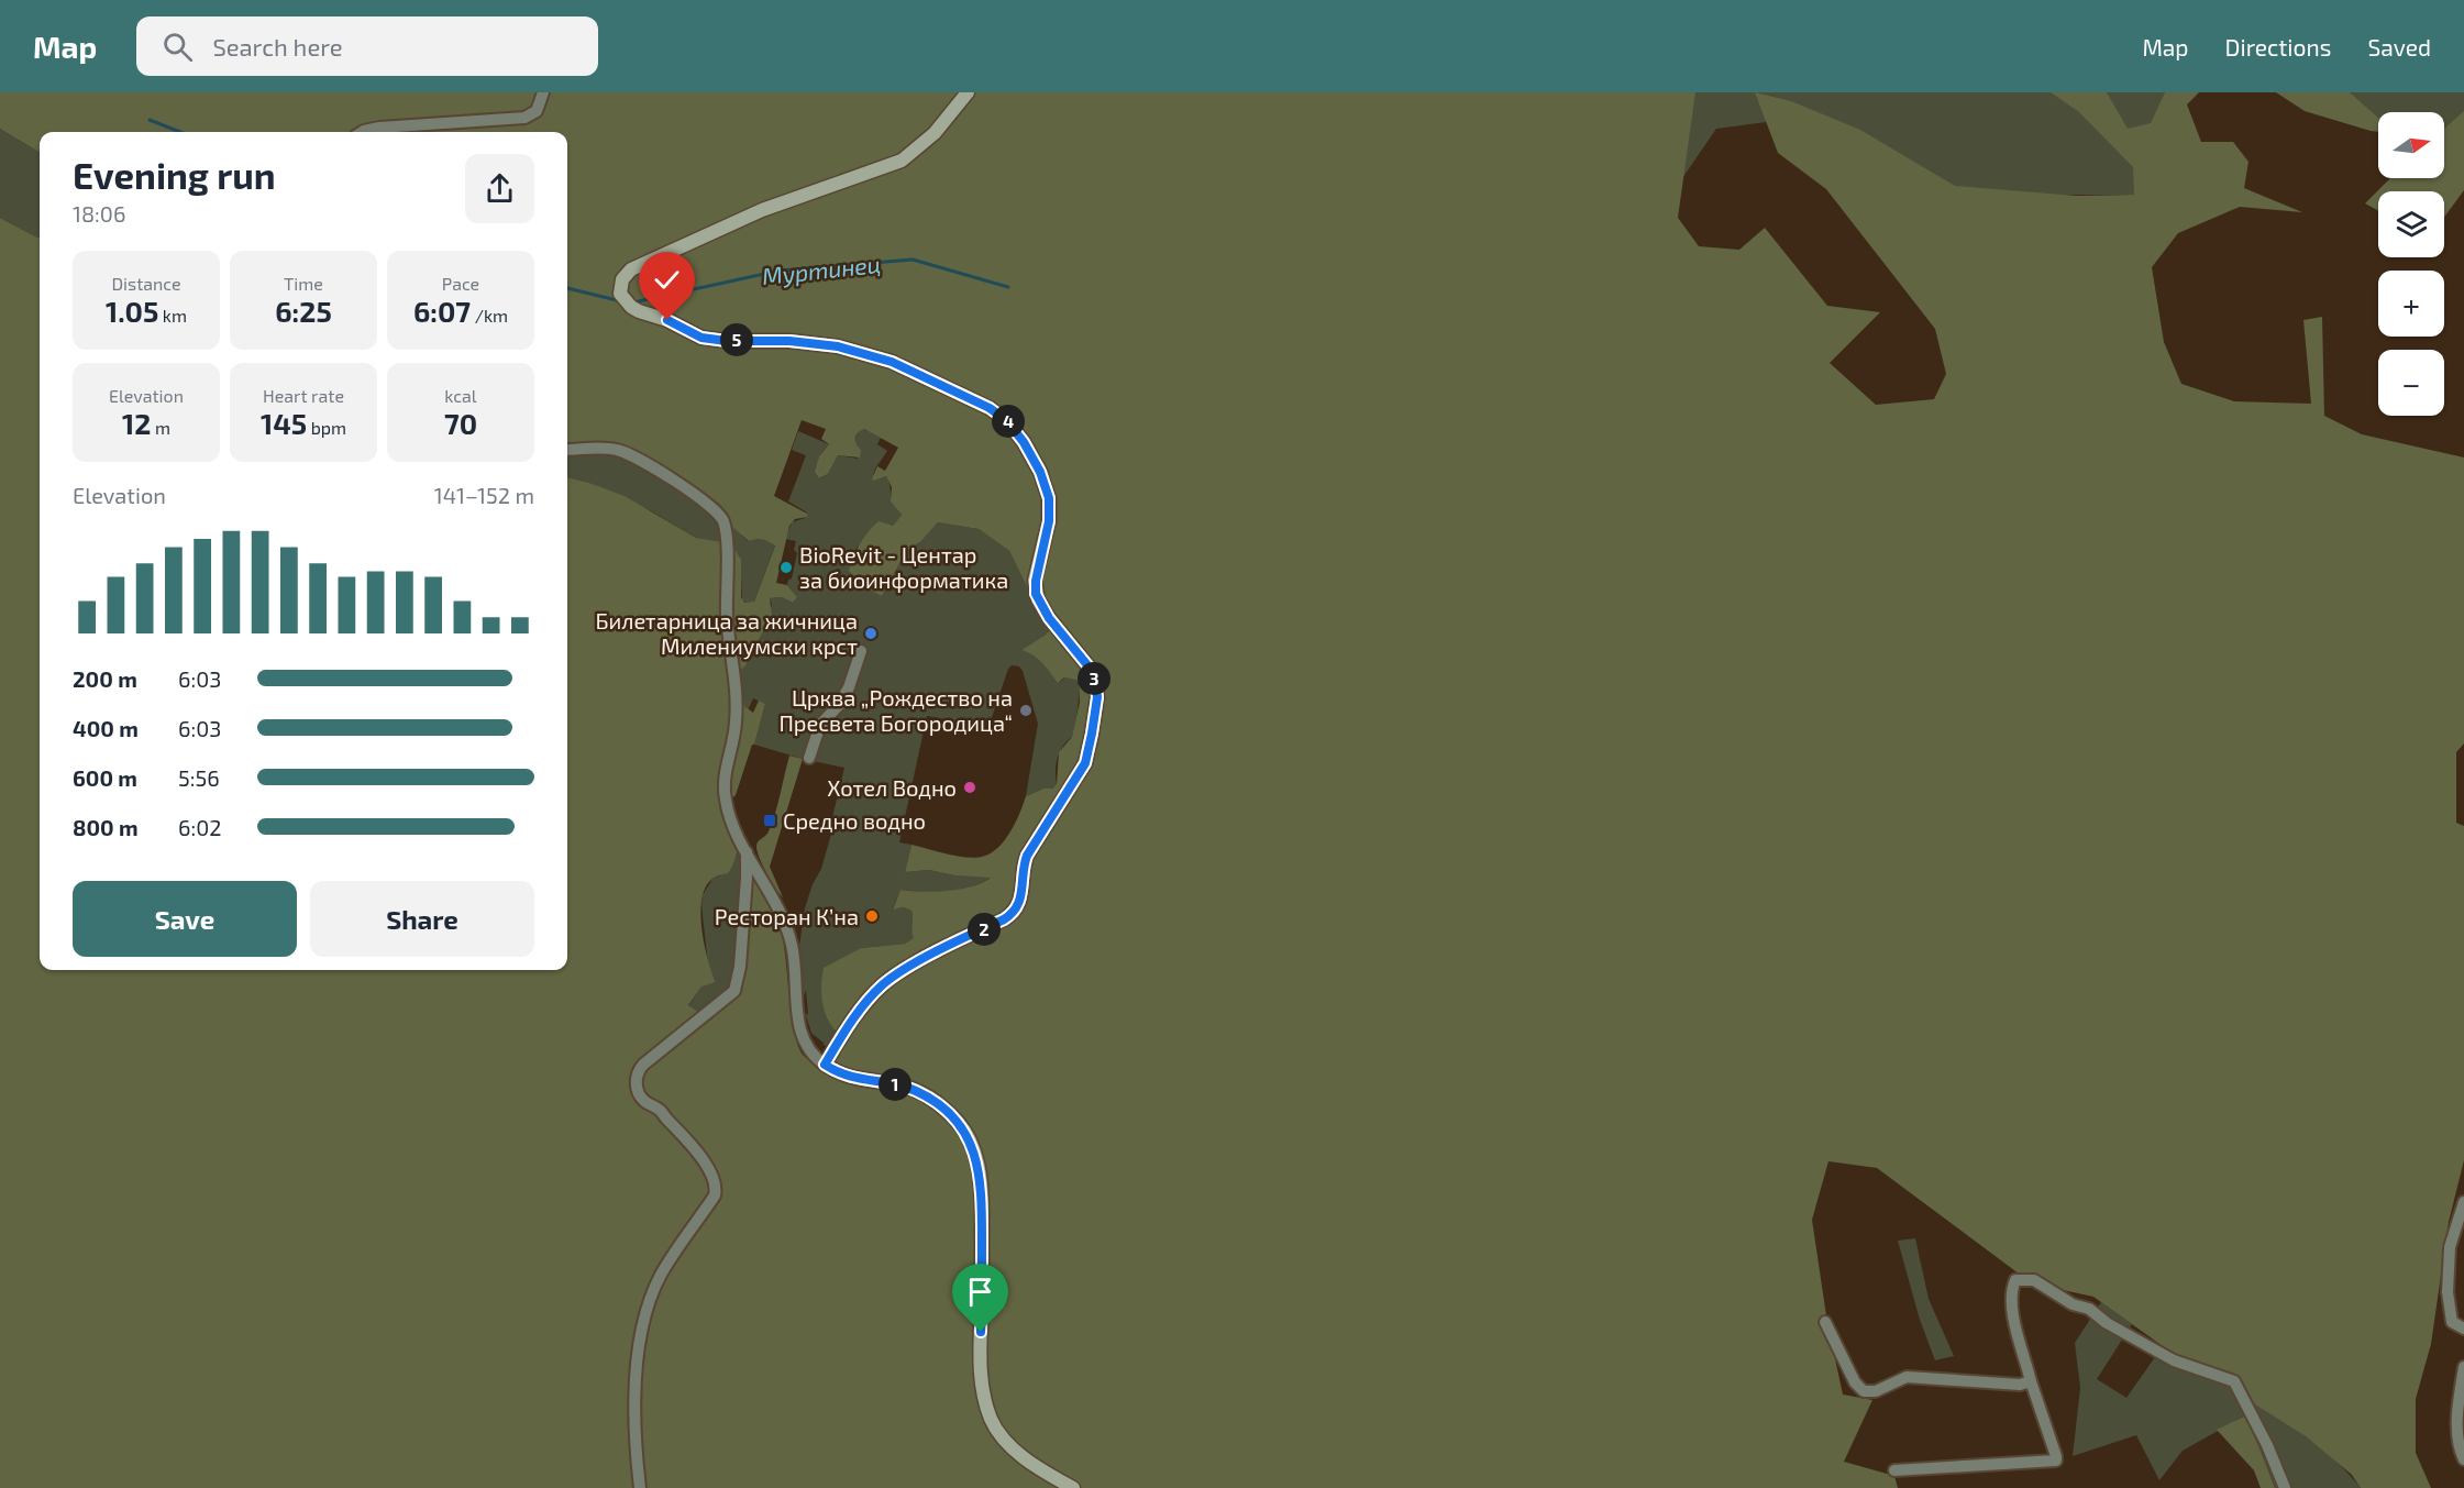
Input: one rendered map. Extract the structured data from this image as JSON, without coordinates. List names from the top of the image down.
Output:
{
  "water": ["Муртинец"],
  "places": {
    "other": [
      "BioRevit - Центар за биоинформатика",
      "Билетарница за жичница Милениумски крст",
      "Црква „Рождество на Пресвета Богородица“",
      "Хотел Водно",
      "Ресторан К’на"
    ],
    "transit": ["Средно водно"]
  },
  "north": "right",
  "page": {
    "header": "Map",
    "search": "Search here",
    "nav": ["Map", "Directions", "Saved"],
    "map_buttons": ["+", "−"],
    "heading": ["Evening run", "18:06"],
    "stats": [
      ["Distance", "1.05 km"],
      ["Time", "6:25"],
      ["Pace", "6:07 /km"],
      ["Elevation", "12 m"],
      ["Heart rate", "145 bpm"],
      ["kcal", "70"]
    ],
    "pins": [
      "5",
      "4",
      "3",
      "2",
      "1"
    ],
    "chart": ["Elevation", "141–152 m"],
    "list": [
      {
        "name": "200 m",
        "note": "6:03"
      },
      {
        "name": "400 m",
        "note": "6:03"
      },
      {
        "name": "600 m",
        "note": "5:56"
      },
      {
        "name": "800 m",
        "note": "6:02"
      }
    ],
    "buttons": ["Save", "Share"]
  }
}
